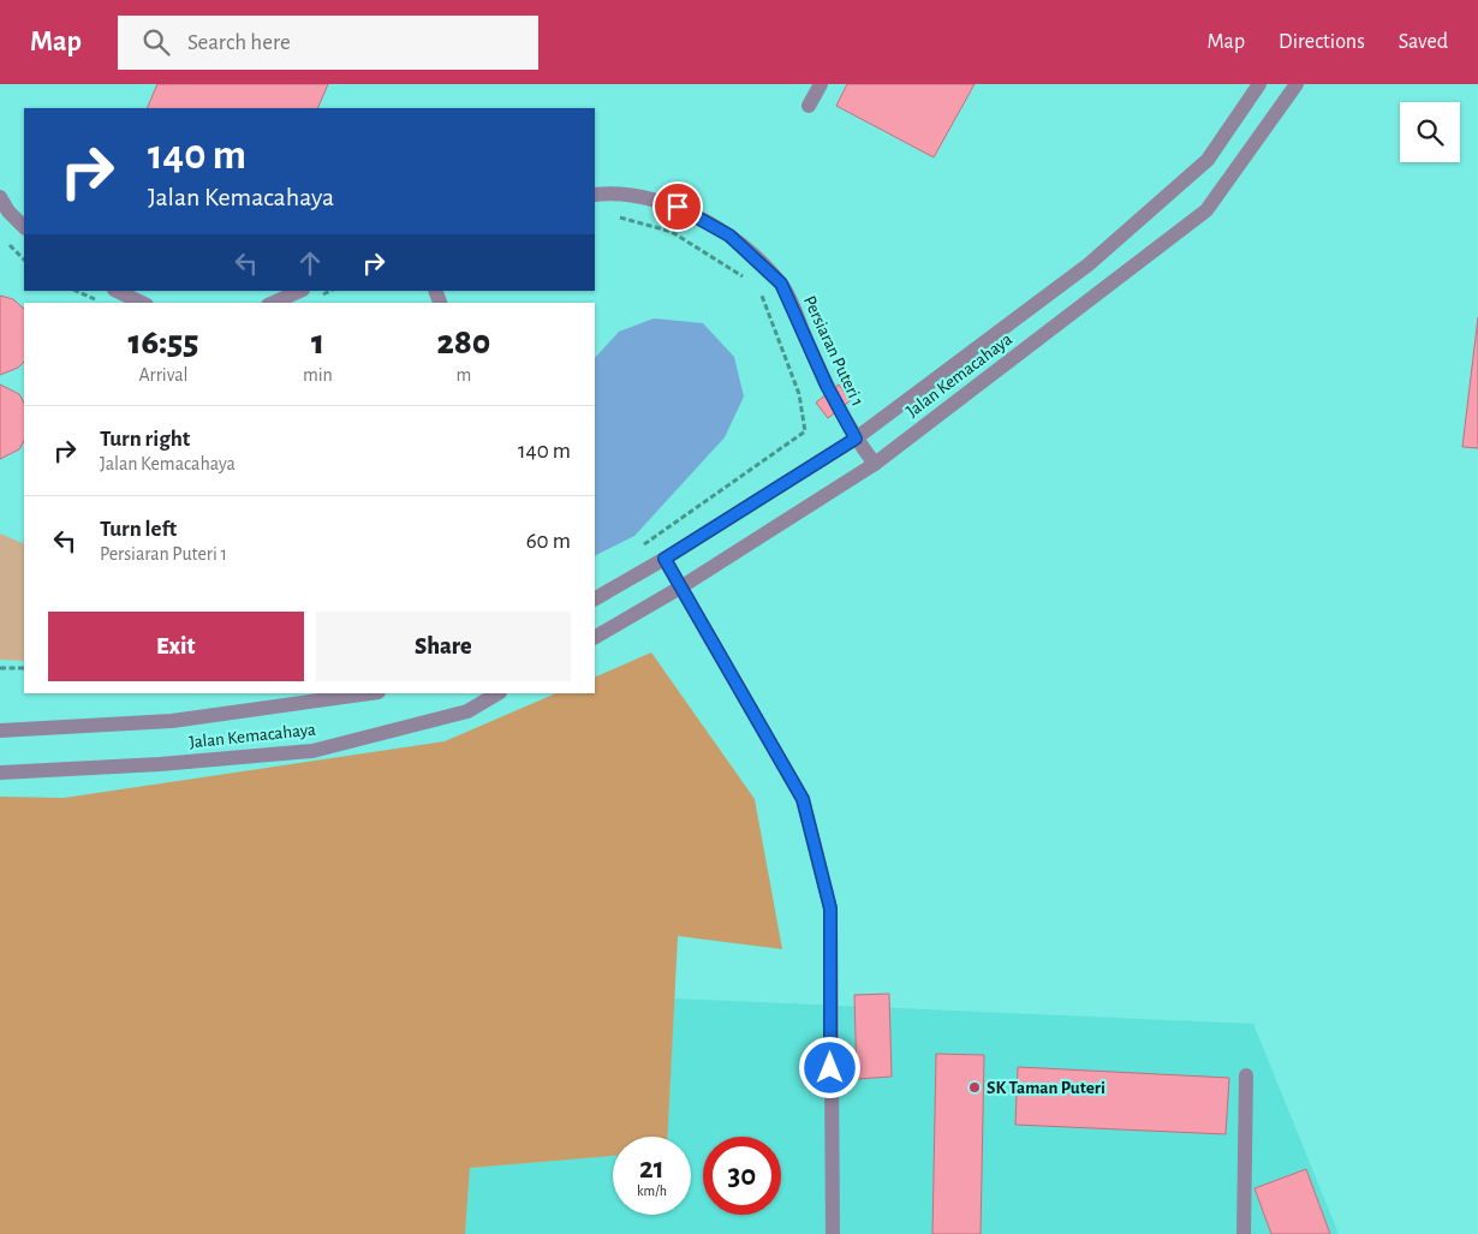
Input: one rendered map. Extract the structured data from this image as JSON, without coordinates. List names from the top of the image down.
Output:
{
  "streets": {
    "street": ["Persiaran Puteri 1", "Jalan Kemacahaya"]
  },
  "crossings": [
    ["Persiaran Puteri 1", "Jalan Kemacahaya"]
  ],
  "places": ["SK Taman Puteri"],
  "page": {
    "header": "Map",
    "search": "Search here",
    "nav": ["Map", "Directions", "Saved"],
    "turn": ["140 m", "Jalan Kemacahaya"],
    "eta": [
      "16:55",
      "Arrival",
      "1",
      "min",
      "280",
      "m"
    ],
    "list": [
      {
        "name": "Turn right",
        "note": "Jalan Kemacahaya",
        "value": "140 m"
      },
      {
        "name": "Turn left",
        "note": "Persiaran Puteri 1",
        "value": "60 m"
      }
    ],
    "buttons": ["Exit", "Share"],
    "speed": "21 km/h",
    "limit": "30"
  }
}
